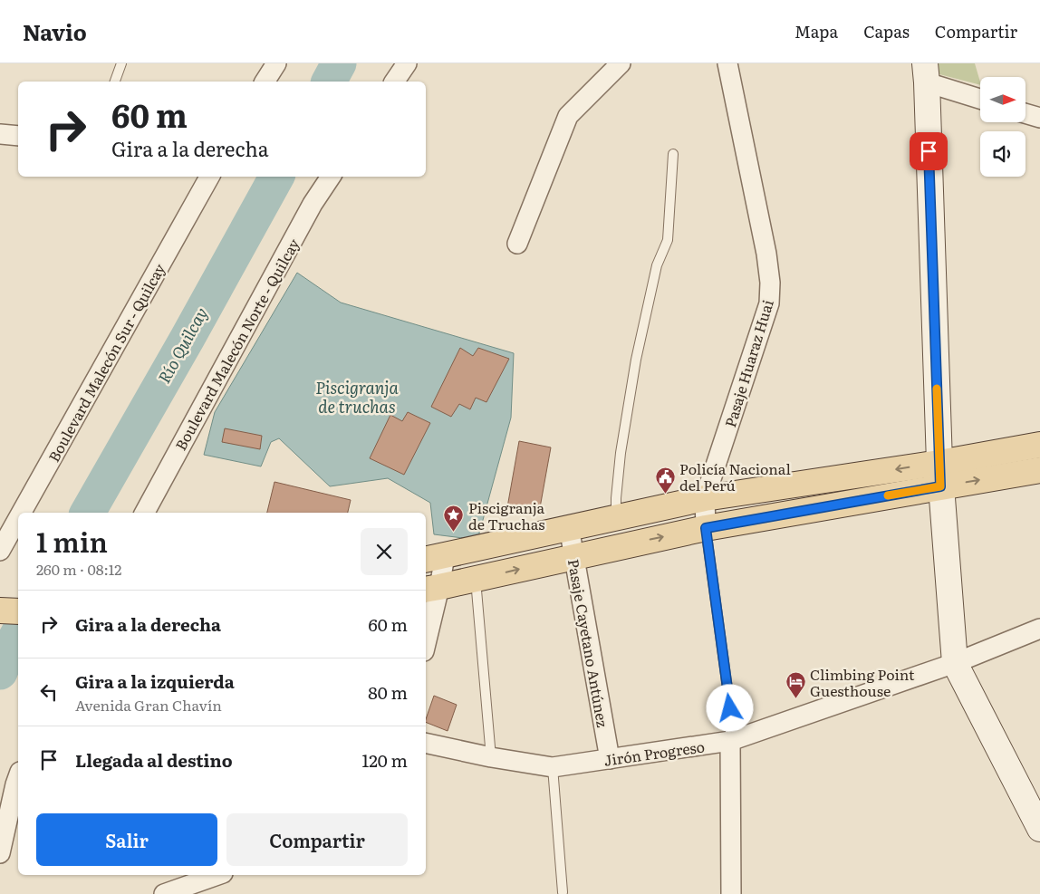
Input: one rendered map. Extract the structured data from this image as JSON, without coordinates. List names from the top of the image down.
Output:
{
  "streets": {
    "street": [
      "Boulevard Malecón Norte - Quilcay",
      "Boulevard Malecón Sur - Quilcay",
      "Pasaje Huaraz Huai",
      "Pasaje Cayetano Antúnez",
      "Jirón Progreso"
    ]
  },
  "crossings": [
    ["Pasaje Cayetano Antúnez", "Jirón Progreso"]
  ],
  "water": ["Río Quilcay", "Piscigranja de truchas"],
  "places": {
    "public building": ["Policía Nacional del Perú"],
    "place": ["Piscigranja de Truchas"],
    "hotel": ["Climbing Point Guesthouse"]
  },
  "north": "right",
  "page": {
    "header": "Navio",
    "nav": ["Mapa", "Capas", "Compartir"],
    "turn": ["60 m", "Gira a la derecha"],
    "heading": ["1 min", "260 m · 08:12"],
    "list": [
      {
        "name": "Gira a la derecha",
        "value": "60 m"
      },
      {
        "name": "Gira a la izquierda",
        "note": "Avenida Gran Chavín",
        "value": "80 m"
      },
      {
        "name": "Llegada al destino",
        "value": "120 m"
      }
    ],
    "buttons": ["Salir", "Compartir"]
  }
}
